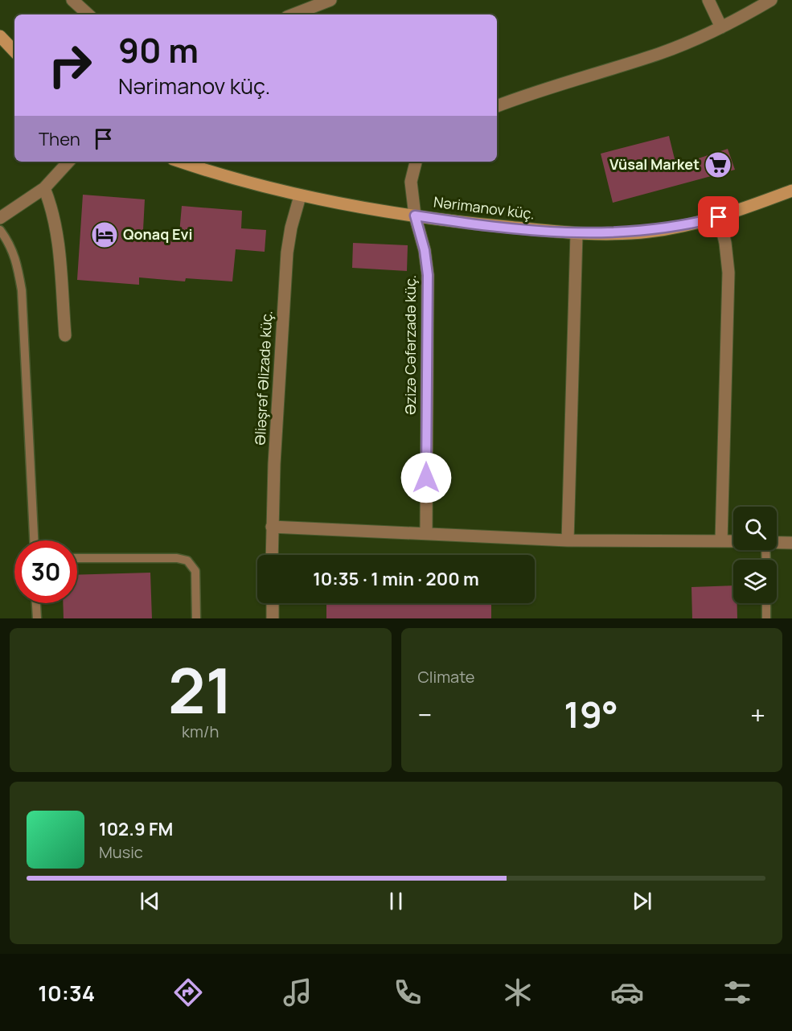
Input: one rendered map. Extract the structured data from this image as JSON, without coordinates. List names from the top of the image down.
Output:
{
  "streets": {
    "main road": ["Nərimanov küç."],
    "street": ["Əzizə Cəfərzadə küç.", "Əliəşrəf Əlizadə küç."]
  },
  "crossings": [
    ["Nərimanov küç.", "Əzizə Cəfərzadə küç."],
    ["Nərimanov küç.", "Əliəşrəf Əlizadə küç."]
  ],
  "places": {
    "supermarket": ["Vüsal Market"],
    "hotel": ["Qonaq Evi"]
  },
  "page": {
    "turn": ["90 m", "Nərimanov küç."],
    "then": "Then",
    "limit": "30",
    "trip": "10:35 · 1 min · 200 m",
    "tile": [
      ["21", "km/h"],
      "Climate"
    ],
    "heat": ["−", "19°", "+"],
    "song": ["102.9 FM", "Music"],
    "tabs": "10:34"
  }
}
